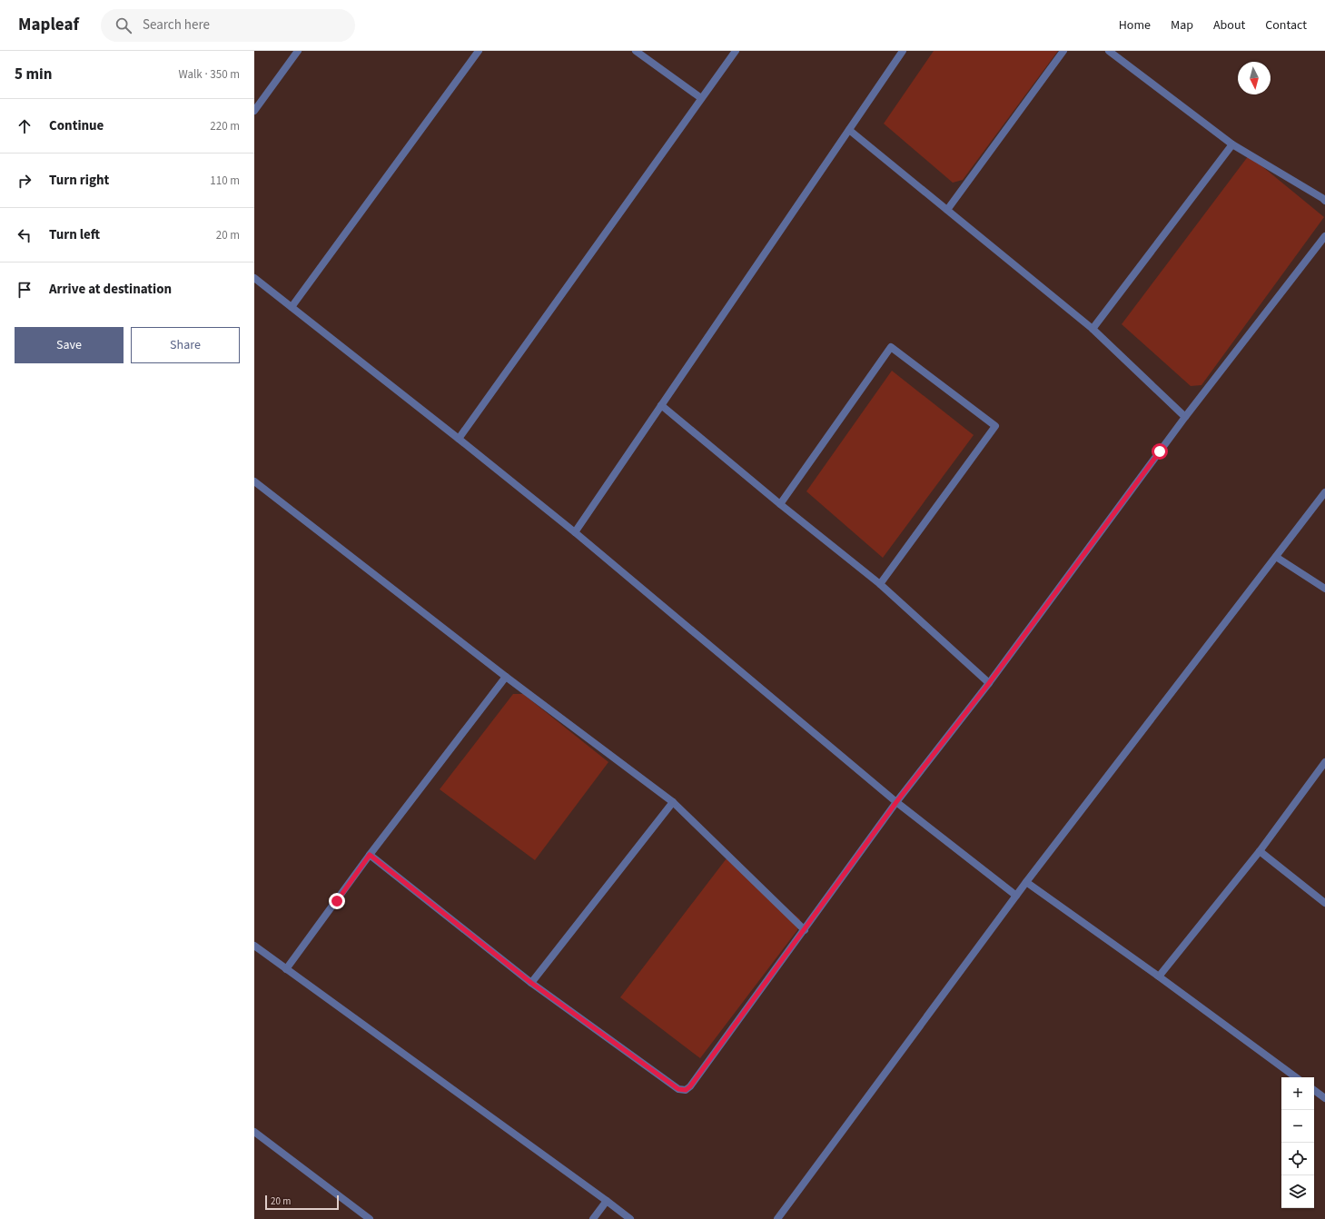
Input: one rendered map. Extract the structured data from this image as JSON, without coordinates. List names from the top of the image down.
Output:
{
  "scale_bar": "20 m",
  "north": "bottom",
  "page": {
    "header": "Mapleaf",
    "search": "Search here",
    "nav": [
      "Home",
      "Map",
      "About",
      "Contact"
    ],
    "heading": ["5 min", "Walk · 350 m"],
    "list": [
      ["Continue", "220 m"],
      ["Turn right", "110 m"],
      ["Turn left", "20 m"],
      "Arrive at destination"
    ],
    "buttons": ["Save", "Share"],
    "map_buttons": ["+", "−"],
    "scale": "20 m"
  }
}
